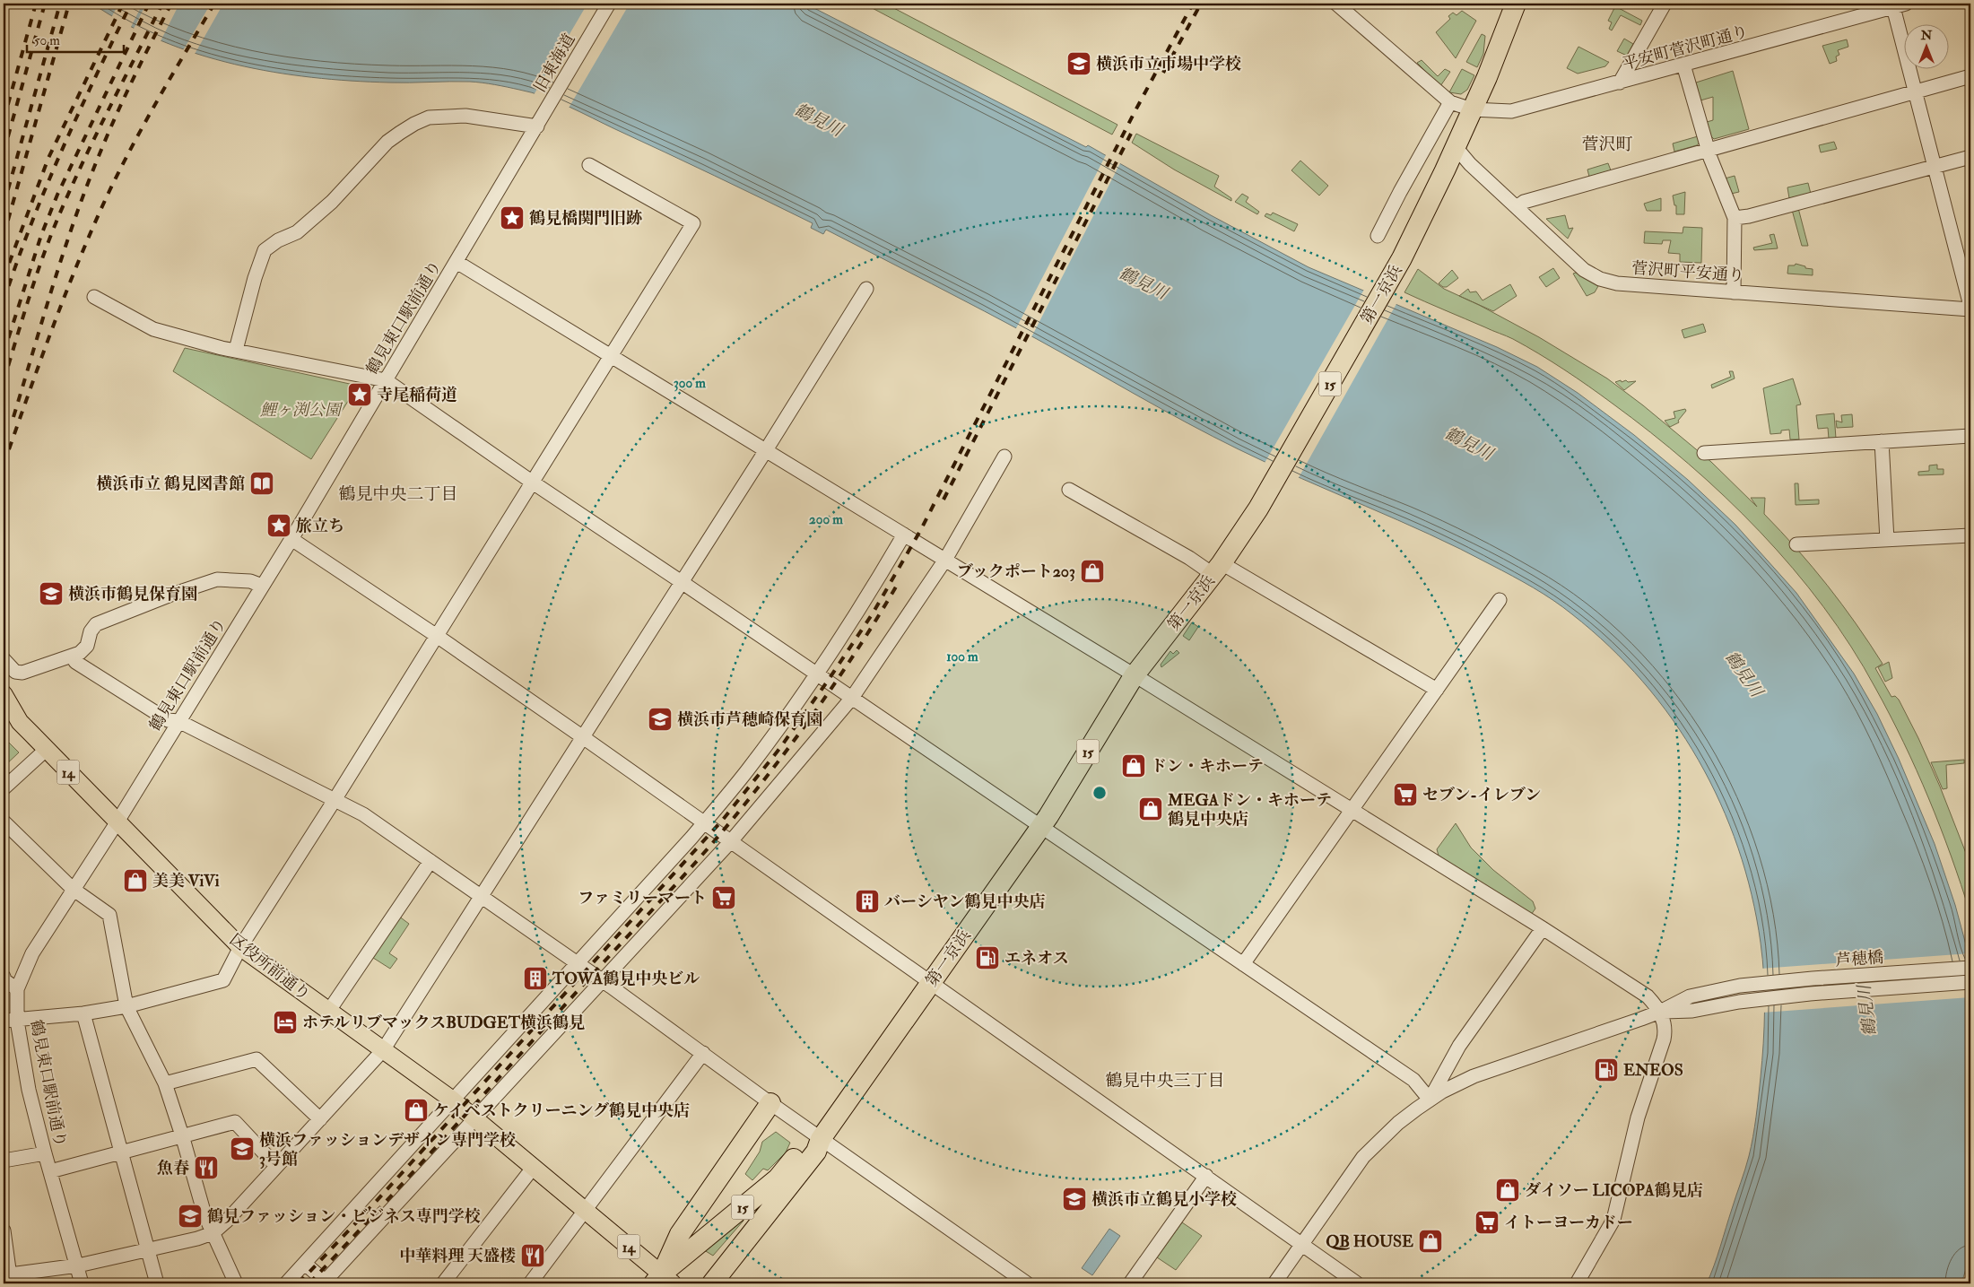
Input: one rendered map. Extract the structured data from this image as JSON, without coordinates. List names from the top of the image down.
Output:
{
  "streets": {
    "highway": ["第一京浜", "15"],
    "main road": ["14", "区役所前通り"],
    "street": [
      "平安町菅沢町通り",
      "旧東海道",
      "菅沢町平安通り",
      "鶴見東口駅前通り",
      "芦穂橋"
    ]
  },
  "crossings": [
    ["平安町菅沢町通り", "第一京浜"],
    ["旧東海道", "鶴見東口駅前通り"],
    ["菅沢町平安通り", "第一京浜"],
    ["第一京浜", "15"],
    ["第一京浜", "区役所前通り"],
    ["鶴見東口駅前通り", "区役所前通り"],
    ["15", "区役所前通り"]
  ],
  "districts": ["菅沢町", "鶴見中央二丁目", "鶴見中央三丁目"],
  "water": ["鶴見川"],
  "parks": ["鯉ヶ渕公園"],
  "places": {
    "school or university": [
      "横浜市立市場中学校",
      "横浜市鶴見保育園",
      "横浜市芦穂崎保育園",
      "横浜ファッションデザイン専門学校 3号館",
      "横浜市立鶴見小学校",
      "鶴見ファッション・ビジネス専門学校"
    ],
    "place": ["鶴見橋関門旧跡", "寺尾稲荷道", "旅立ち"],
    "library": ["横浜市立 鶴見図書館"],
    "shop": [
      "ブックポート203",
      "ドン・キホーテ",
      "MEGAドン・キホーテ 鶴見中央店",
      "美美 ViVi",
      "ケイベストクリーニング鶴見中央店",
      "ダイソー LICOPA鶴見店",
      "QB HOUSE"
    ],
    "supermarket": ["セブン-イレブン", "ファミリーマート", "イトーヨーカドー"],
    "building": ["バーシヤン鶴見中央店", "TOWA鶴見中央ビル"],
    "fuel station": ["エネオス", "ENEOS"],
    "hotel": ["ホテルリブマックスBUDGET横浜鶴見"],
    "restaurant": ["魚春", "中華料理 天盛楼"]
  },
  "scale_bar": "50 m",
  "north": "top",
  "rings": ["300 m", "200 m", "100 m"]
}
